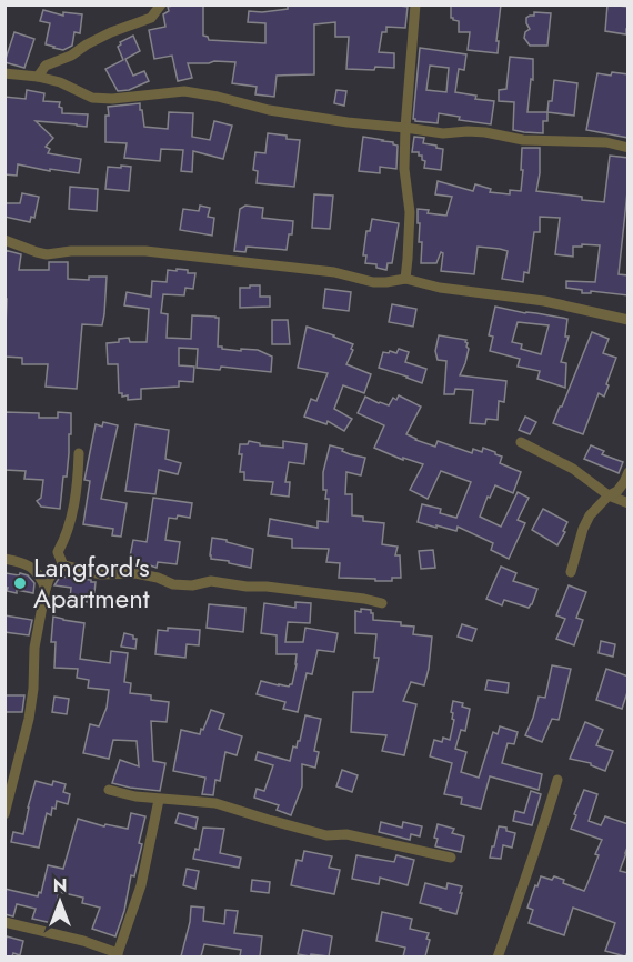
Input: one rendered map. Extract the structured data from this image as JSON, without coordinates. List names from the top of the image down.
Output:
{
  "places": ["Langford's Apartment"],
  "north": "top"
}
